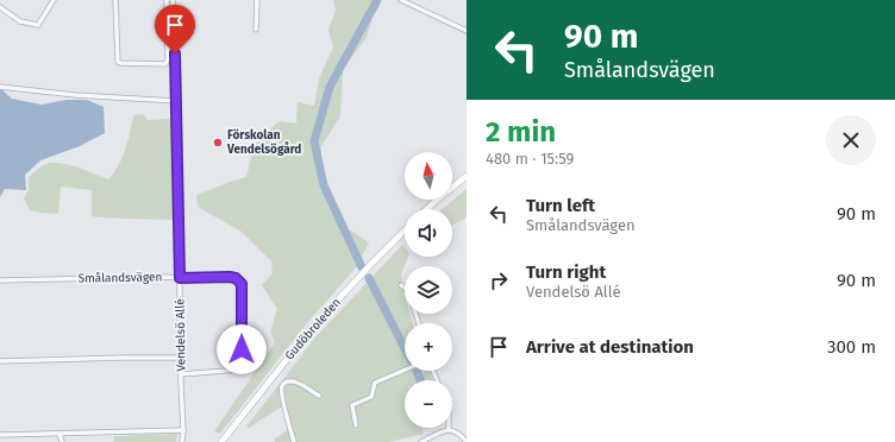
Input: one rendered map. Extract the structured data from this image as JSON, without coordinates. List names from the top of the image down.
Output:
{
  "streets": {
    "main road": ["Gudöbroleden"],
    "street": ["Smålandsvägen", "Vendelsö Allé"]
  },
  "crossings": [
    ["Smålandsvägen", "Vendelsö Allé"]
  ],
  "places": ["Förskolan Vendelsögård"],
  "north": "top",
  "page": {
    "turn": ["90 m", "Smålandsvägen"],
    "heading": ["2 min", "480 m · 15:59"],
    "map_buttons": ["+", "−"],
    "list": [
      {
        "name": "Turn left",
        "note": "Smålandsvägen",
        "value": "90 m"
      },
      {
        "name": "Turn right",
        "note": "Vendelsö Allé",
        "value": "90 m"
      },
      {
        "name": "Arrive at destination",
        "value": "300 m"
      }
    ]
  }
}
